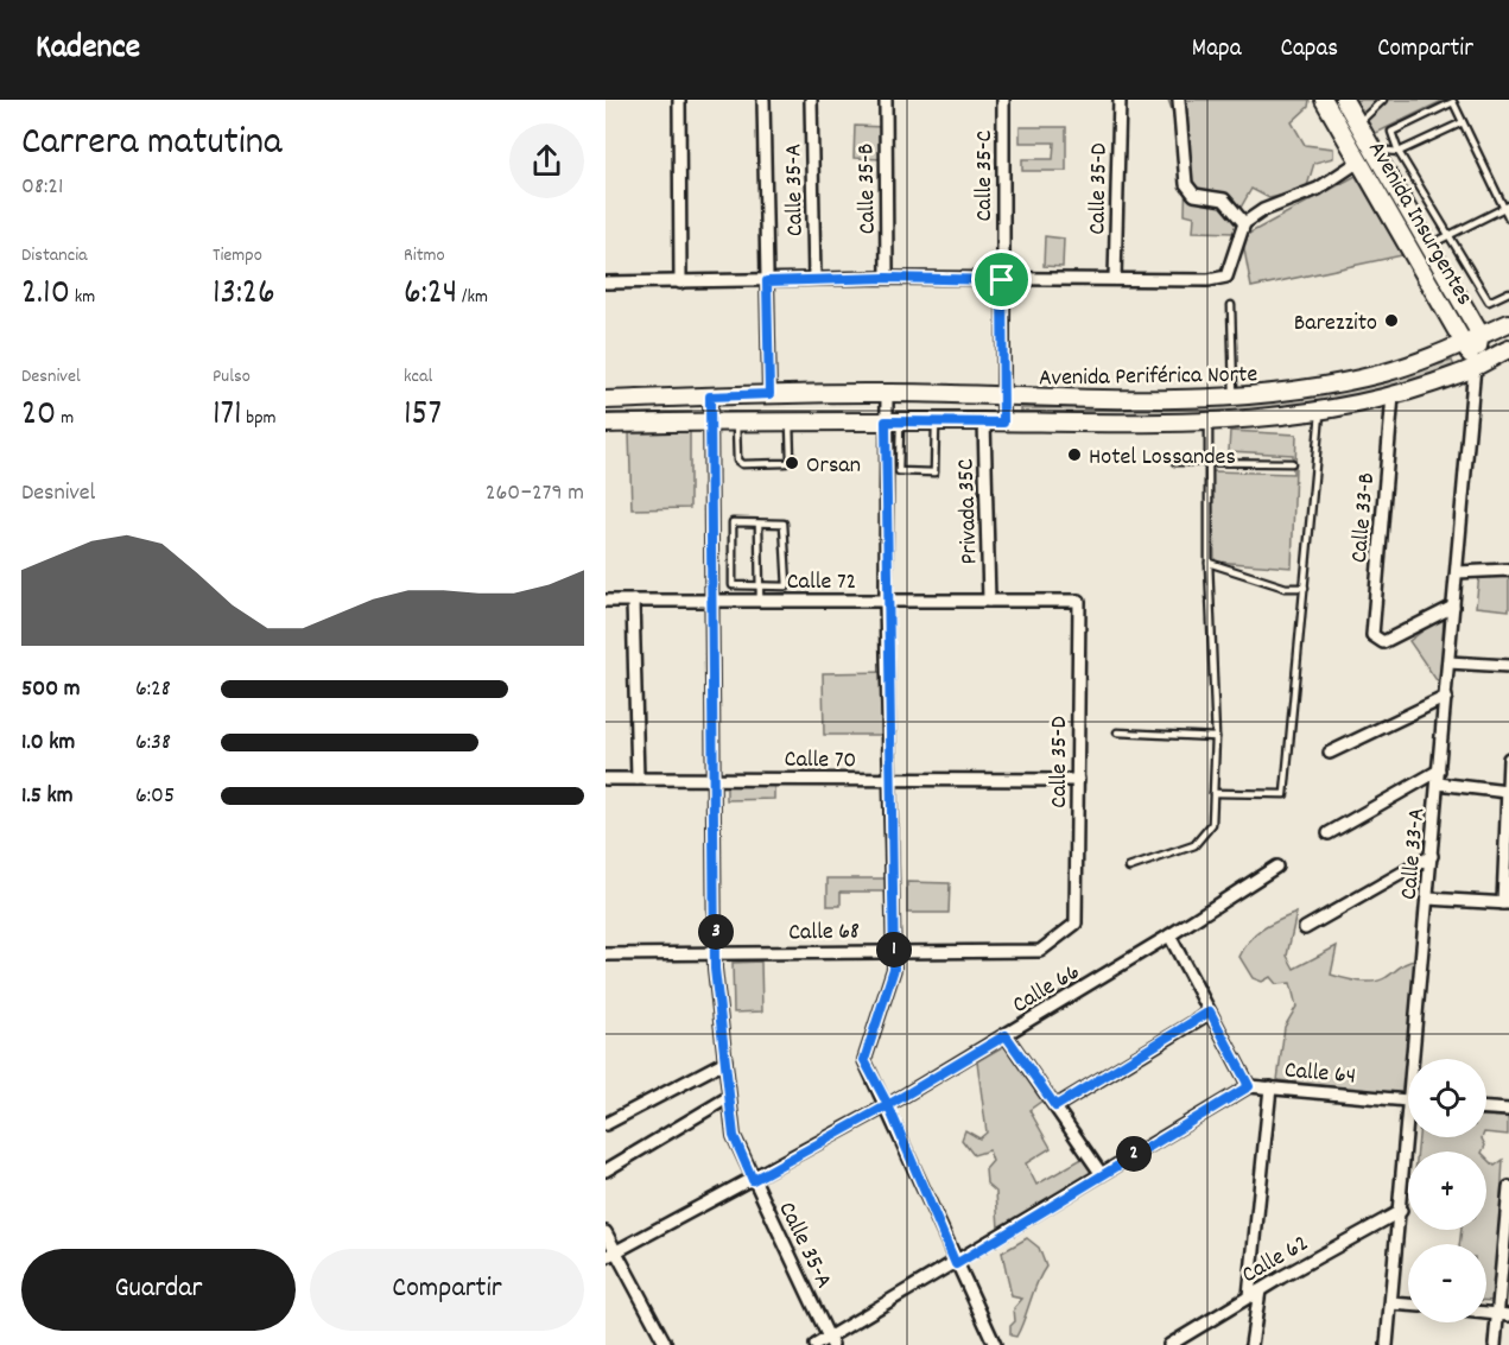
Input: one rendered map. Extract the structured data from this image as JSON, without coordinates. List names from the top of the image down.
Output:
{
  "streets": {
    "main road": ["Avenida Insurgentes", "Avenida Periférica Norte"],
    "street": [
      "Calle 35-C",
      "Calle 35-B",
      "Calle 35-D",
      "Calle 35-A",
      "Privada 35C",
      "Calle 33-B",
      "Calle 72",
      "Calle 70",
      "Calle 33-A",
      "Calle 68",
      "Calle 66",
      "Calle 64",
      "Calle 62"
    ]
  },
  "crossings": [
    ["Calle 35-C", "Avenida Periférica Norte"],
    ["Calle 35-D", "Calle 72"],
    ["Calle 35-D", "Calle 70"],
    ["Calle 35-D", "Calle 68"],
    ["Calle 35-A", "Avenida Periférica Norte"],
    ["Calle 35-A", "Calle 72"],
    ["Calle 35-A", "Calle 70"],
    ["Calle 35-A", "Calle 68"],
    ["Calle 35-A", "Calle 66"],
    ["Calle 35-A", "Calle 64"],
    ["Avenida Insurgentes", "Avenida Periférica Norte"],
    ["Avenida Insurgentes", "Calle 33-A"],
    ["Avenida Periférica Norte", "Privada 35C"],
    ["Avenida Periférica Norte", "Calle 33-B"],
    ["Avenida Periférica Norte", "Calle 33-A"],
    ["Privada 35C", "Calle 72"],
    ["Calle 33-B", "Calle 33-A"],
    ["Calle 33-A", "Calle 62"]
  ],
  "places": ["Barezzito", "Hotel Lossandes", "Orsan"],
  "page": {
    "header": "Kadence",
    "nav": ["Mapa", "Capas", "Compartir"],
    "heading": ["Carrera matutina", "08:21"],
    "stats": [
      ["Distancia", "2.10 km"],
      ["Tiempo", "13:26"],
      ["Ritmo", "6:24 /km"],
      ["Desnivel", "20 m"],
      ["Pulso", "171 bpm"],
      ["kcal", "157"]
    ],
    "chart": ["Desnivel", "260–279 m"],
    "list": [
      {
        "name": "500 m",
        "note": "6:28"
      },
      {
        "name": "1.0 km",
        "note": "6:38"
      },
      {
        "name": "1.5 km",
        "note": "6:05"
      }
    ],
    "pins": ["3", "1", "2"],
    "map_buttons": ["+", "−"],
    "buttons": ["Guardar", "Compartir"]
  }
}
